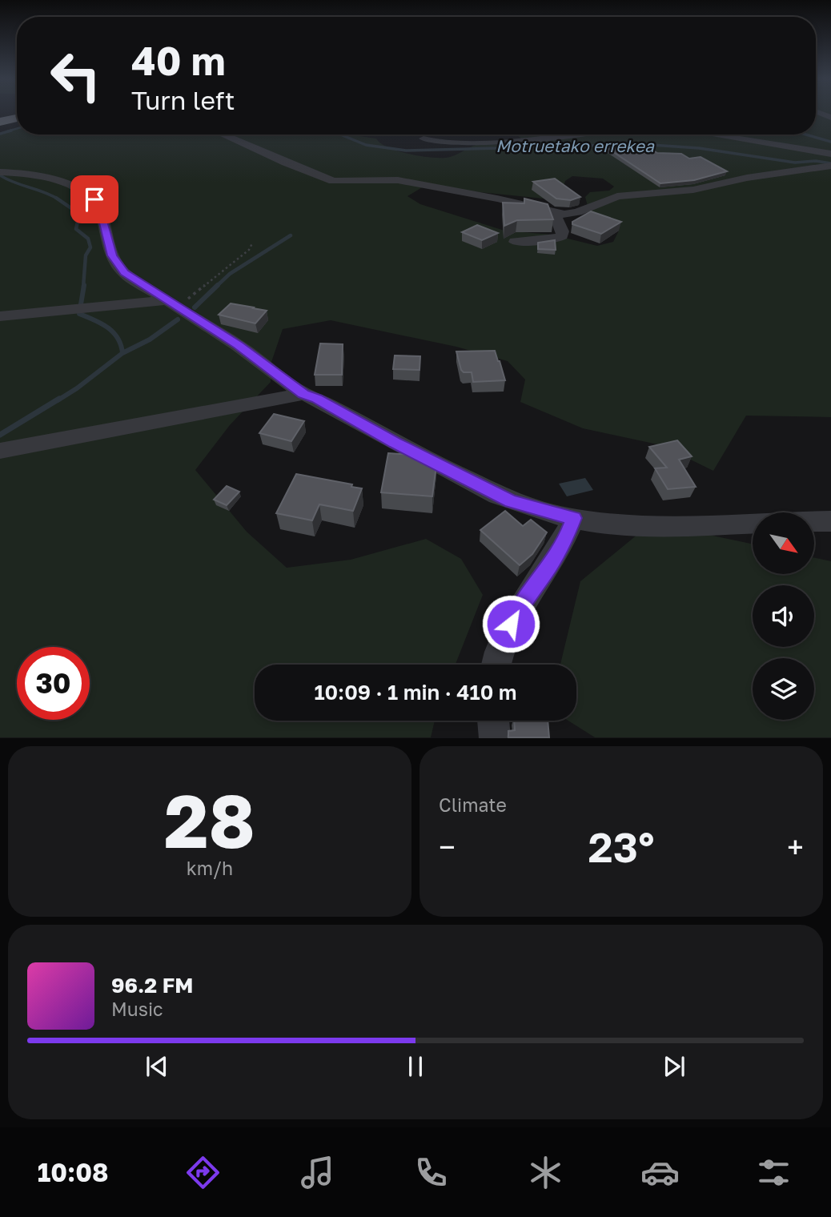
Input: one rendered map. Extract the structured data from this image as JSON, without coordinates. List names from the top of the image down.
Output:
{
  "water": ["Motruetako errekea"],
  "north": "bottom right",
  "page": {
    "turn": ["40 m", "Turn left"],
    "limit": "30",
    "trip": "10:09 · 1 min · 410 m",
    "tile": [
      ["28", "km/h"],
      "Climate"
    ],
    "heat": ["−", "23°", "+"],
    "song": ["96.2 FM", "Music"],
    "tabs": "10:08"
  }
}
